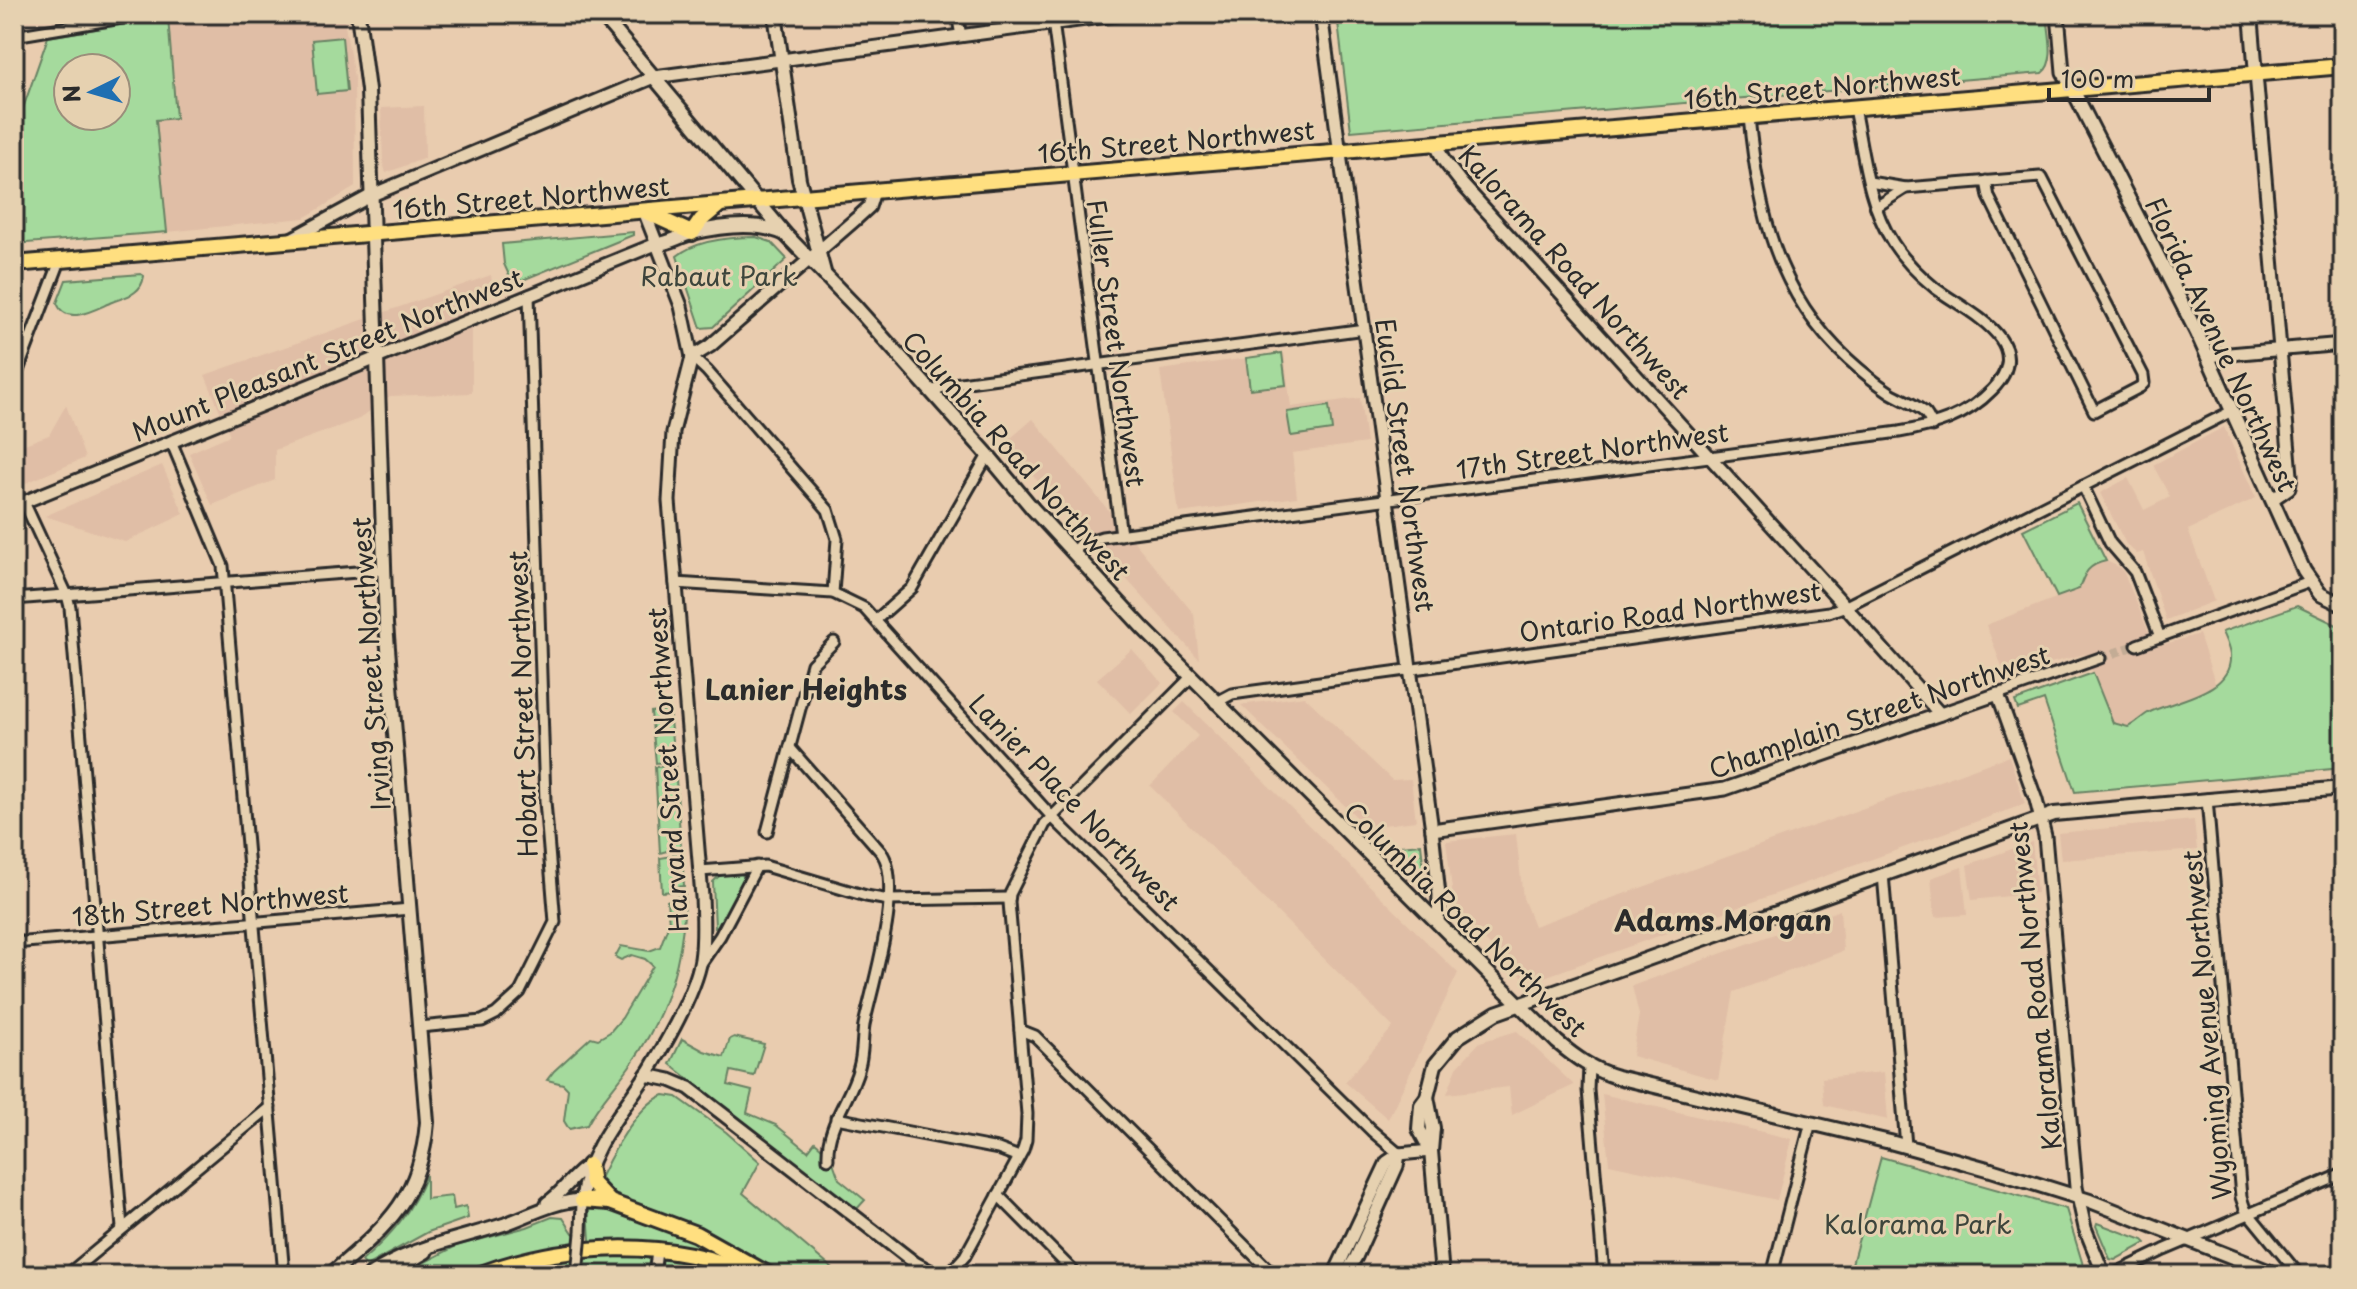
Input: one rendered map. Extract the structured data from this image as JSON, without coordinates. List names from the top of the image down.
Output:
{
  "streets": {
    "main road": [
      "16th Street Northwest",
      "Florida Avenue Northwest",
      "Columbia Road Northwest",
      "Irving Street Northwest"
    ],
    "street": [
      "Kalorama Road Northwest",
      "Fuller Street Northwest",
      "Mount Pleasant Street Northwest",
      "17th Street Northwest",
      "Euclid Street Northwest",
      "Ontario Road Northwest",
      "Hobart Street Northwest",
      "Champlain Street Northwest",
      "Harvard Street Northwest",
      "Lanier Place Northwest",
      "18th Street Northwest",
      "Wyoming Avenue Northwest"
    ]
  },
  "crossings": [
    ["16th Street Northwest", "Kalorama Road Northwest"],
    ["16th Street Northwest", "Fuller Street Northwest"],
    ["16th Street Northwest", "Florida Avenue Northwest"],
    ["16th Street Northwest", "17th Street Northwest"],
    ["16th Street Northwest", "Euclid Street Northwest"],
    ["16th Street Northwest", "Irving Street Northwest"],
    ["16th Street Northwest", "Harvard Street Northwest"],
    ["Kalorama Road Northwest", "17th Street Northwest"],
    ["Kalorama Road Northwest", "Columbia Road Northwest"],
    ["Kalorama Road Northwest", "Ontario Road Northwest"],
    ["Kalorama Road Northwest", "Champlain Street Northwest"],
    ["Fuller Street Northwest", "17th Street Northwest"],
    ["Florida Avenue Northwest", "Ontario Road Northwest"],
    ["Mount Pleasant Street Northwest", "Irving Street Northwest"],
    ["Mount Pleasant Street Northwest", "Hobart Street Northwest"],
    ["Mount Pleasant Street Northwest", "Harvard Street Northwest"],
    ["17th Street Northwest", "Columbia Road Northwest"],
    ["17th Street Northwest", "Euclid Street Northwest"],
    ["Columbia Road Northwest", "Euclid Street Northwest"],
    ["Columbia Road Northwest", "Ontario Road Northwest"],
    ["Euclid Street Northwest", "Ontario Road Northwest"],
    ["Euclid Street Northwest", "Champlain Street Northwest"],
    ["Irving Street Northwest", "Hobart Street Northwest"],
    ["Irving Street Northwest", "18th Street Northwest"],
    ["Harvard Street Northwest", "Lanier Place Northwest"]
  ],
  "districts": ["Lanier Heights", "Adams Morgan"],
  "parks": ["Rabaut Park", "Kalorama Park"],
  "scale_bar": "100 m",
  "north": "left"
}
